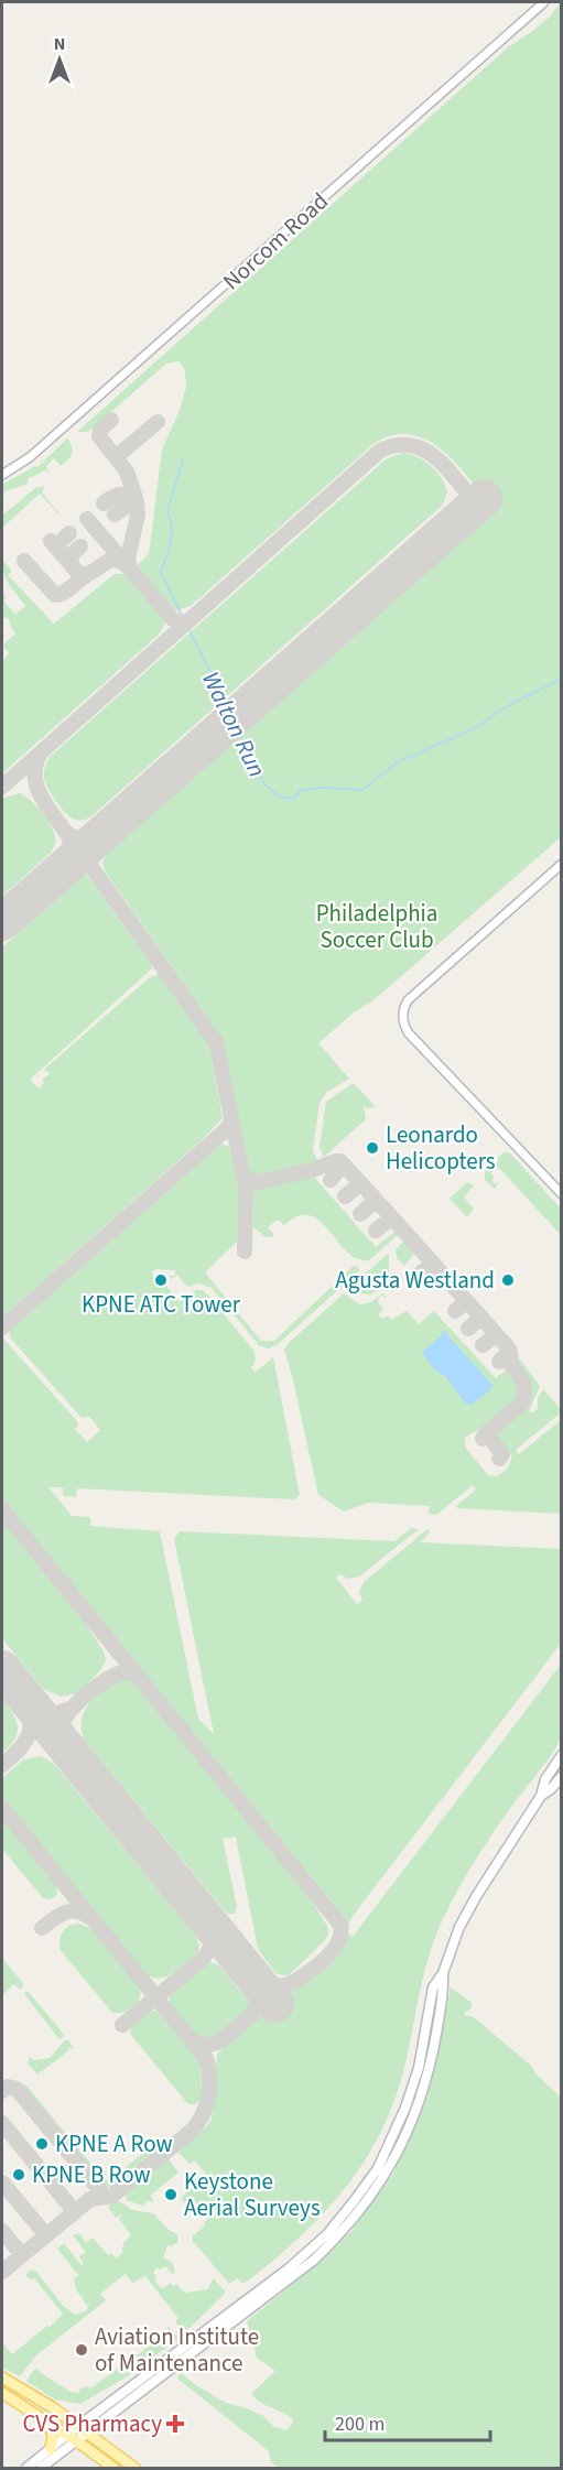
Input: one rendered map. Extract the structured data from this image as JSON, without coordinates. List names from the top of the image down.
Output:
{
  "streets": {
    "street": ["Norcom Road"]
  },
  "water": ["Walton Run"],
  "parks": ["Philadelphia Soccer Club"],
  "places": {
    "other": [
      "Leonardo Helicopters",
      "KPNE ATC Tower",
      "Agusta Westland",
      "KPNE A Row",
      "KPNE B Row",
      "Keystone Aerial Surveys",
      "Aviation Institute of Maintenance"
    ],
    "health": ["CVS Pharmacy"]
  },
  "scale_bar": "200 m",
  "north": "top"
}
